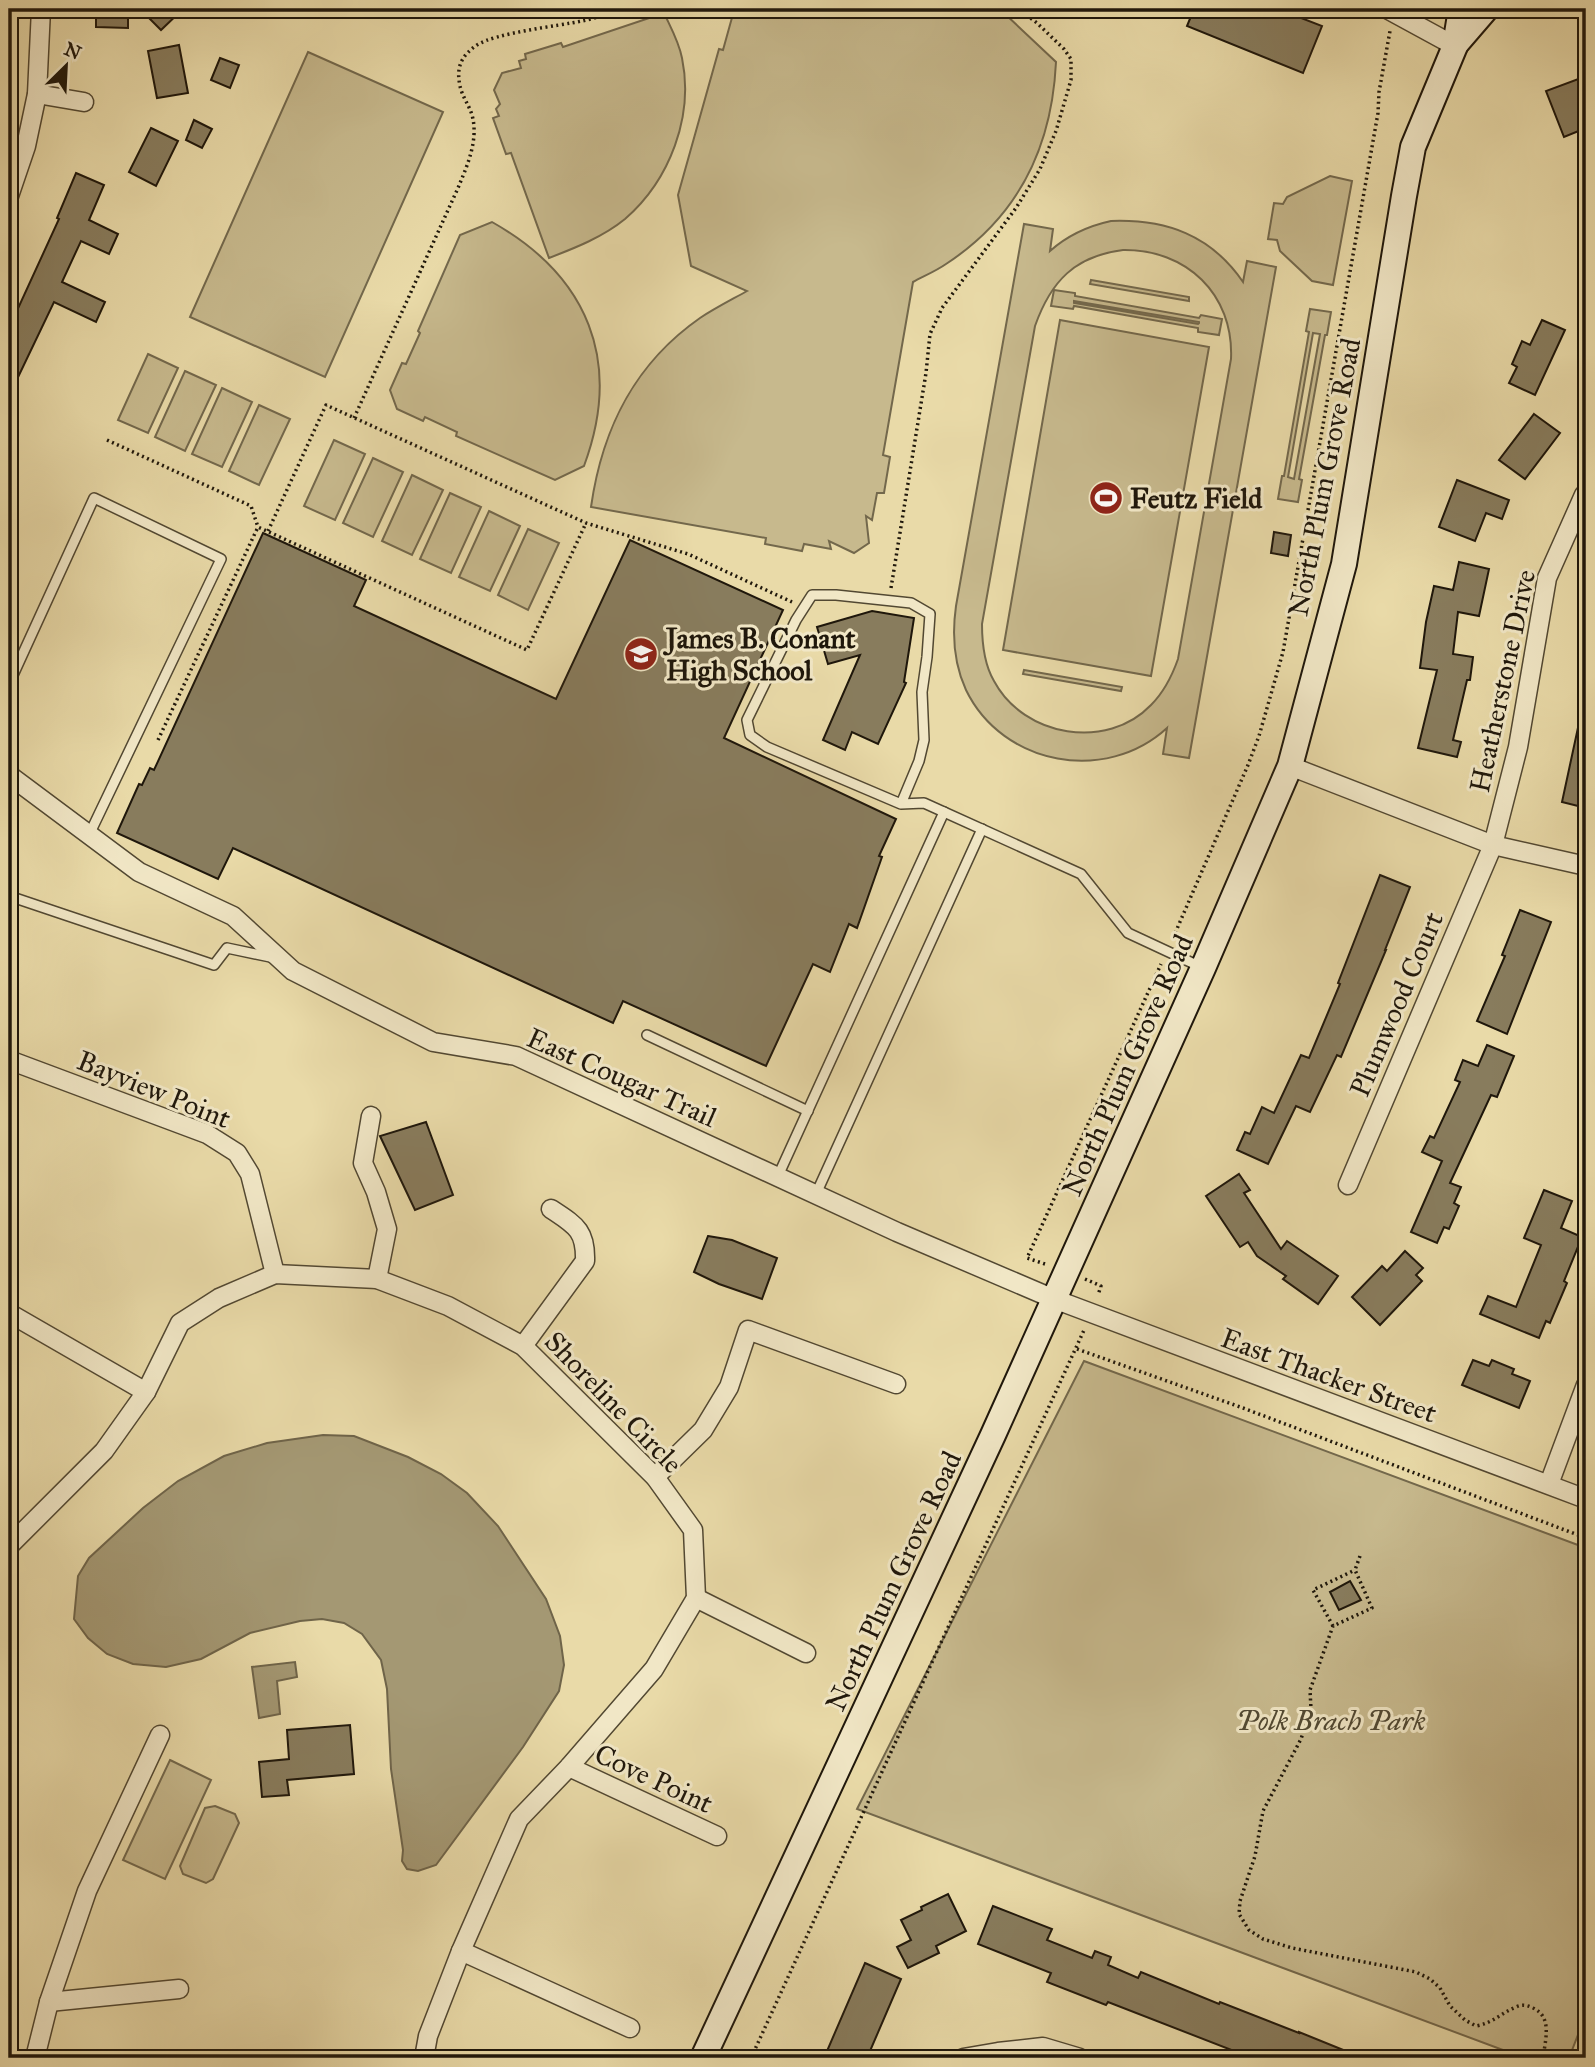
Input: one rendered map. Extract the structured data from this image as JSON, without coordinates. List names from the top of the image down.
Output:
{
  "streets": {
    "street": [
      "North Plum Grove Road",
      "Heatherstone Drive",
      "Plumwood Court",
      "East Cougar Trail",
      "Bayview Point",
      "East Thacker Street",
      "Shoreline Circle",
      "Cove Point"
    ]
  },
  "crossings": [
    ["North Plum Grove Road", "East Cougar Trail"],
    ["North Plum Grove Road", "East Thacker Street"],
    ["Heatherstone Drive", "Plumwood Court"],
    ["East Cougar Trail", "East Thacker Street"],
    ["Bayview Point", "Shoreline Circle"]
  ],
  "parks": ["Polk Brach Park"],
  "places": {
    "sports": ["Feutz Field"],
    "school or university": ["James B. Conant High School"]
  },
  "north": "top right"
}
